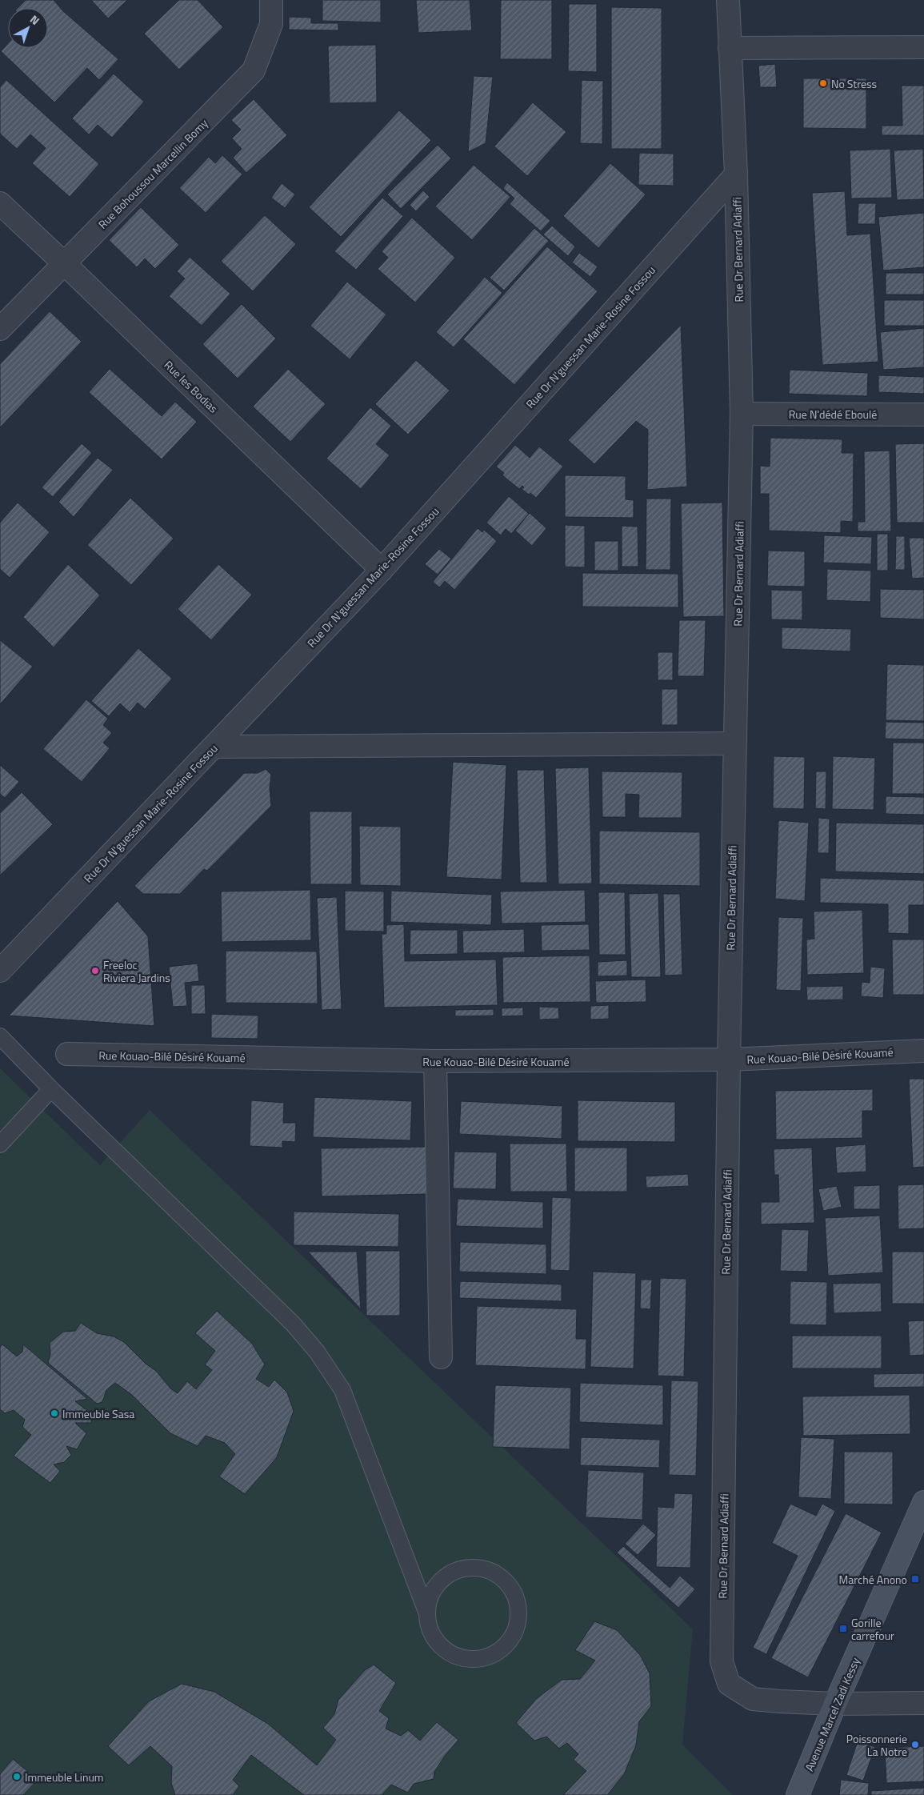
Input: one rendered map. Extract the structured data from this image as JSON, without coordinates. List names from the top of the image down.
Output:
{
  "streets": {
    "street": [
      "Rue Bohoussou Marcellin Bomy",
      "Rue Dr Bernard Adiaffi",
      "Rue Dr N'guessan Marie-Rosine Fossou",
      "Rue les Bodias",
      "Rue N'dédé Eboulé",
      "Rue Kouao-Bilé Désiré Kouamé",
      "Avenue Marcel Zadi Kessy"
    ]
  },
  "crossings": [
    ["Rue Bohoussou Marcellin Bomy", "Rue les Bodias"],
    ["Rue Dr Bernard Adiaffi", "Rue Dr N'guessan Marie-Rosine Fossou"],
    ["Rue Dr Bernard Adiaffi", "Rue N'dédé Eboulé"],
    ["Rue Dr Bernard Adiaffi", "Rue Kouao-Bilé Désiré Kouamé"],
    ["Rue Dr Bernard Adiaffi", "Avenue Marcel Zadi Kessy"],
    ["Rue Dr N'guessan Marie-Rosine Fossou", "Rue les Bodias"]
  ],
  "places": {
    "other": [
      "No Stress",
      "Freeloc Riviera Jardins",
      "Immeuble Sasa",
      "Poissonnerie La Notre",
      "Immeuble Linum"
    ],
    "transit": ["Marché Anono", "Gorille carrefour"]
  },
  "north": "top right"
}
